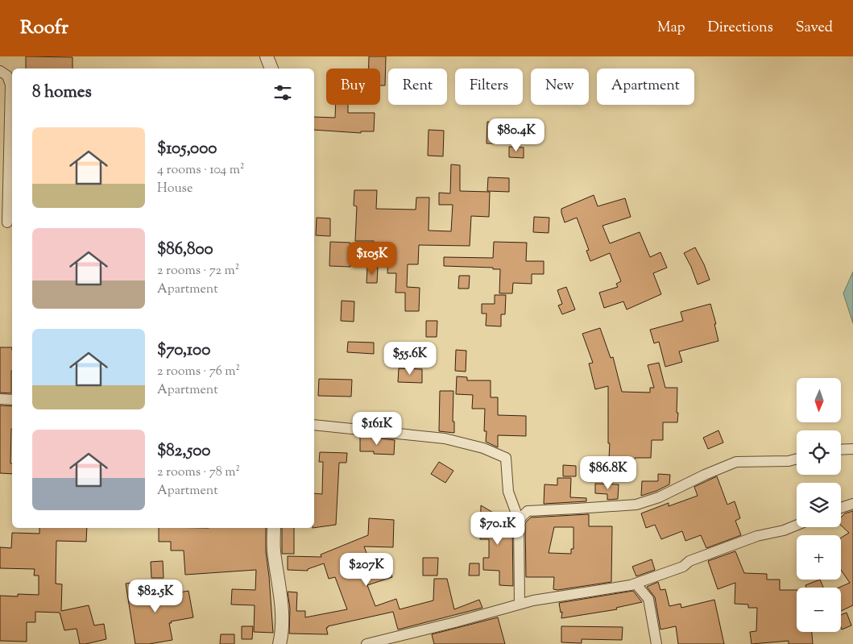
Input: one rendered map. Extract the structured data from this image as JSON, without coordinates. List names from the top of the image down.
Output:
{
  "north": "bottom",
  "page": {
    "header": "Roofr",
    "nav": ["Map", "Directions", "Saved"],
    "chip": [
      "Buy",
      "Rent",
      "Filters",
      "New",
      "Apartment"
    ],
    "heading": "8 homes",
    "list": [
      {
        "name": "$105,000",
        "note": "4 rooms · 104 m² · House"
      },
      {
        "name": "$86,800",
        "note": "2 rooms · 72 m² · Apartment"
      },
      {
        "name": "$70,100",
        "note": "2 rooms · 76 m² · Apartment"
      },
      {
        "name": "$82,500",
        "note": "2 rooms · 78 m² · Apartment"
      }
    ],
    "price": [
      "$80.4K",
      "$105K",
      "$55.6K",
      "$161K",
      "$86.8K",
      "$70.1K",
      "$207K",
      "$82.5K"
    ],
    "map_buttons": ["+", "−"]
  }
}
